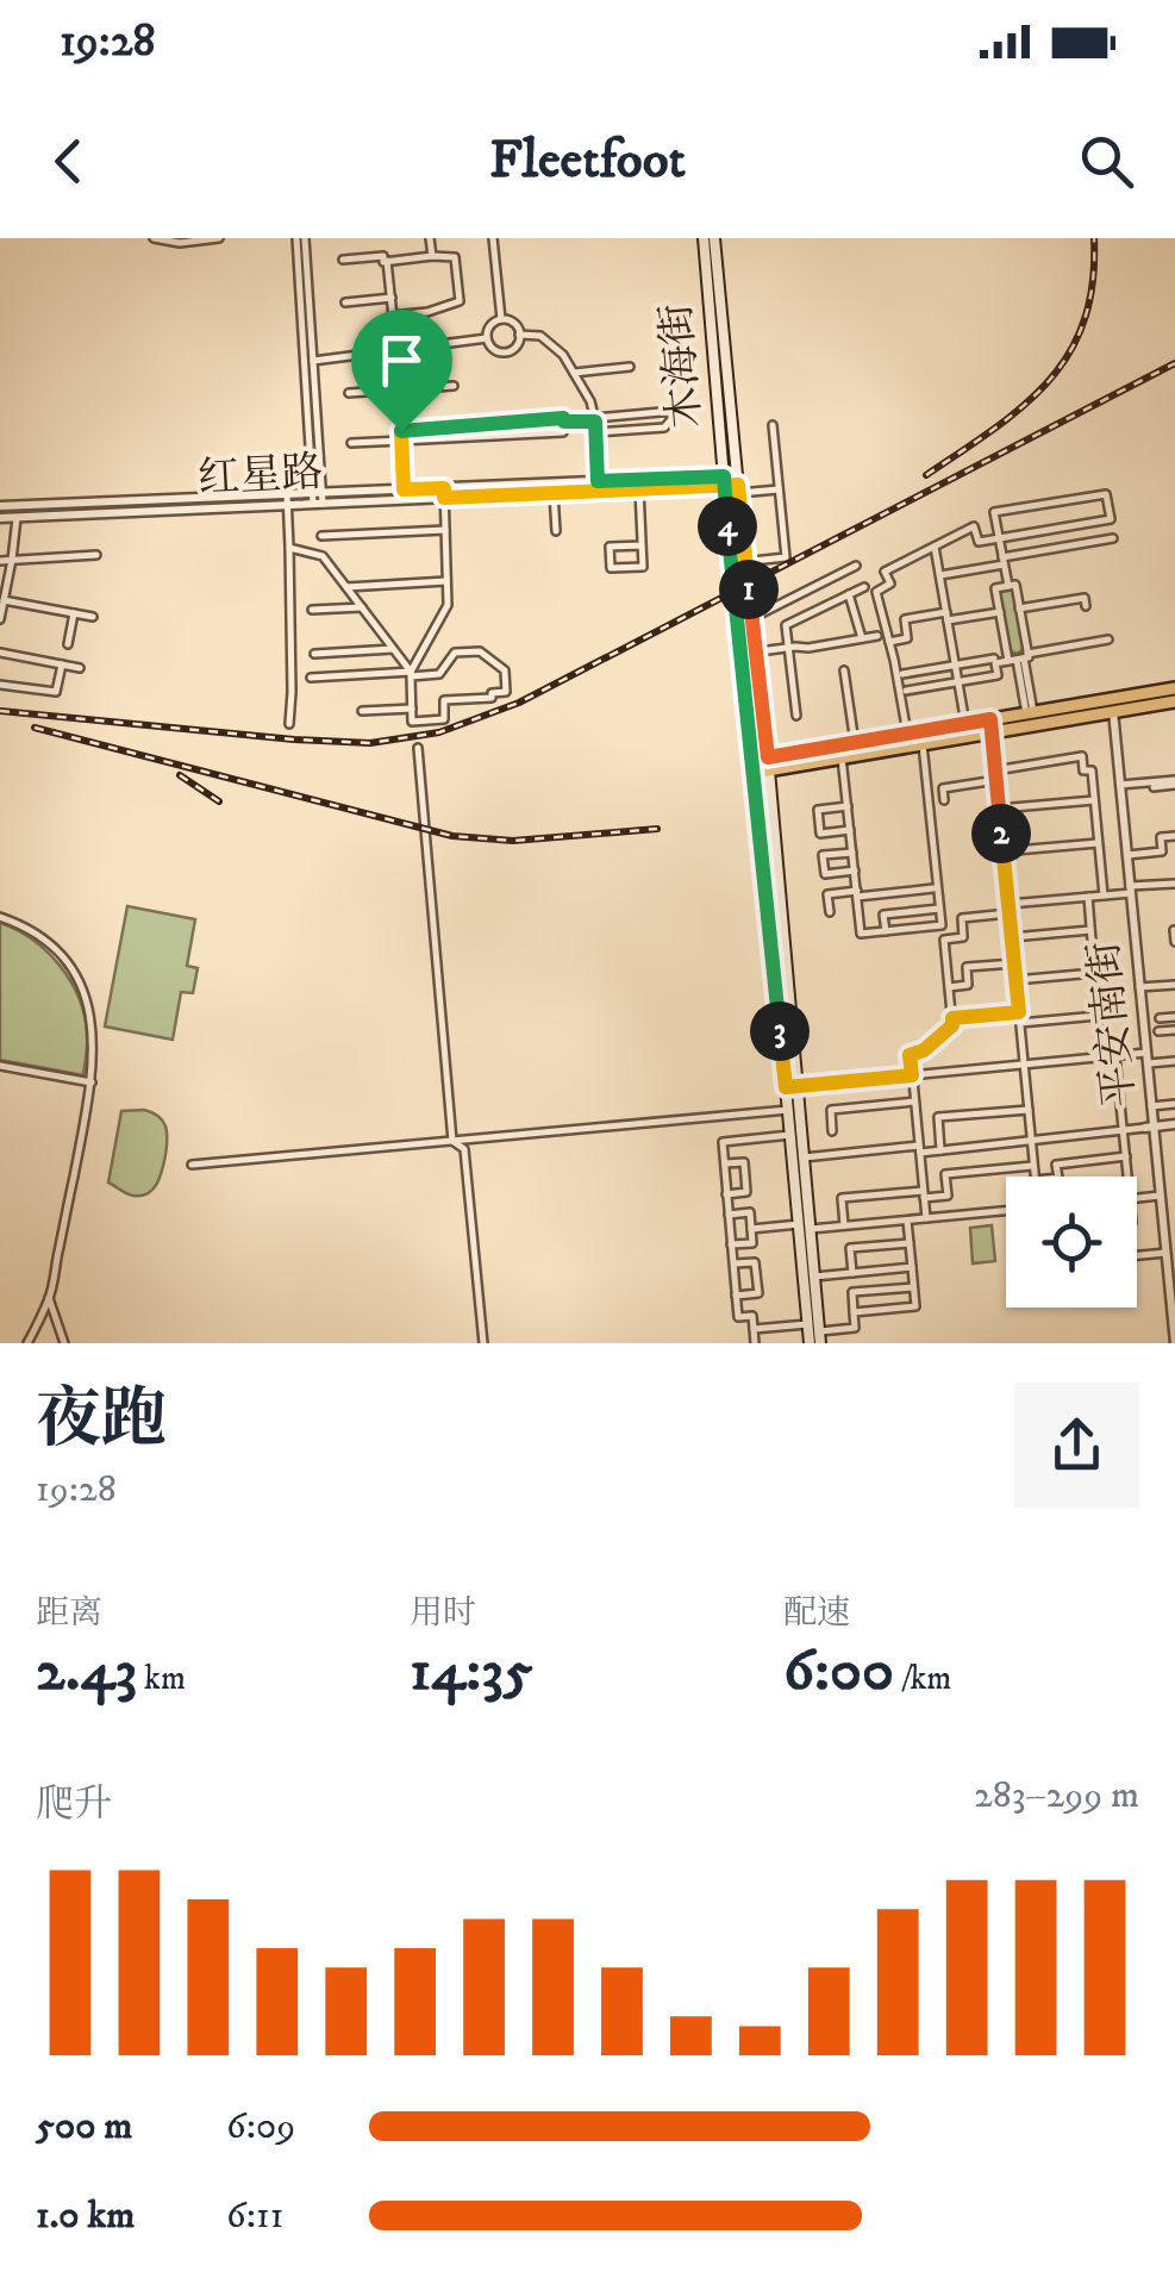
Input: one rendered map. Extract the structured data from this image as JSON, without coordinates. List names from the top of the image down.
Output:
{
  "streets": {
    "main road": ["木海街"],
    "street": ["红星路", "平安南街"]
  },
  "crossings": [
    ["木海街", "红星路"]
  ],
  "page": {
    "status": "19:28",
    "header": "Fleetfoot",
    "pins": [
      "4",
      "1",
      "2",
      "3"
    ],
    "heading": ["夜跑", "19:28"],
    "stats": [
      ["距离", "2.43 km"],
      ["用时", "14:35"],
      ["配速", "6:00 /km"]
    ],
    "chart": ["爬升", "283–299 m"],
    "list": [
      {
        "name": "500 m",
        "note": "6:09"
      },
      {
        "name": "1.0 km",
        "note": "6:11"
      }
    ]
  }
}
